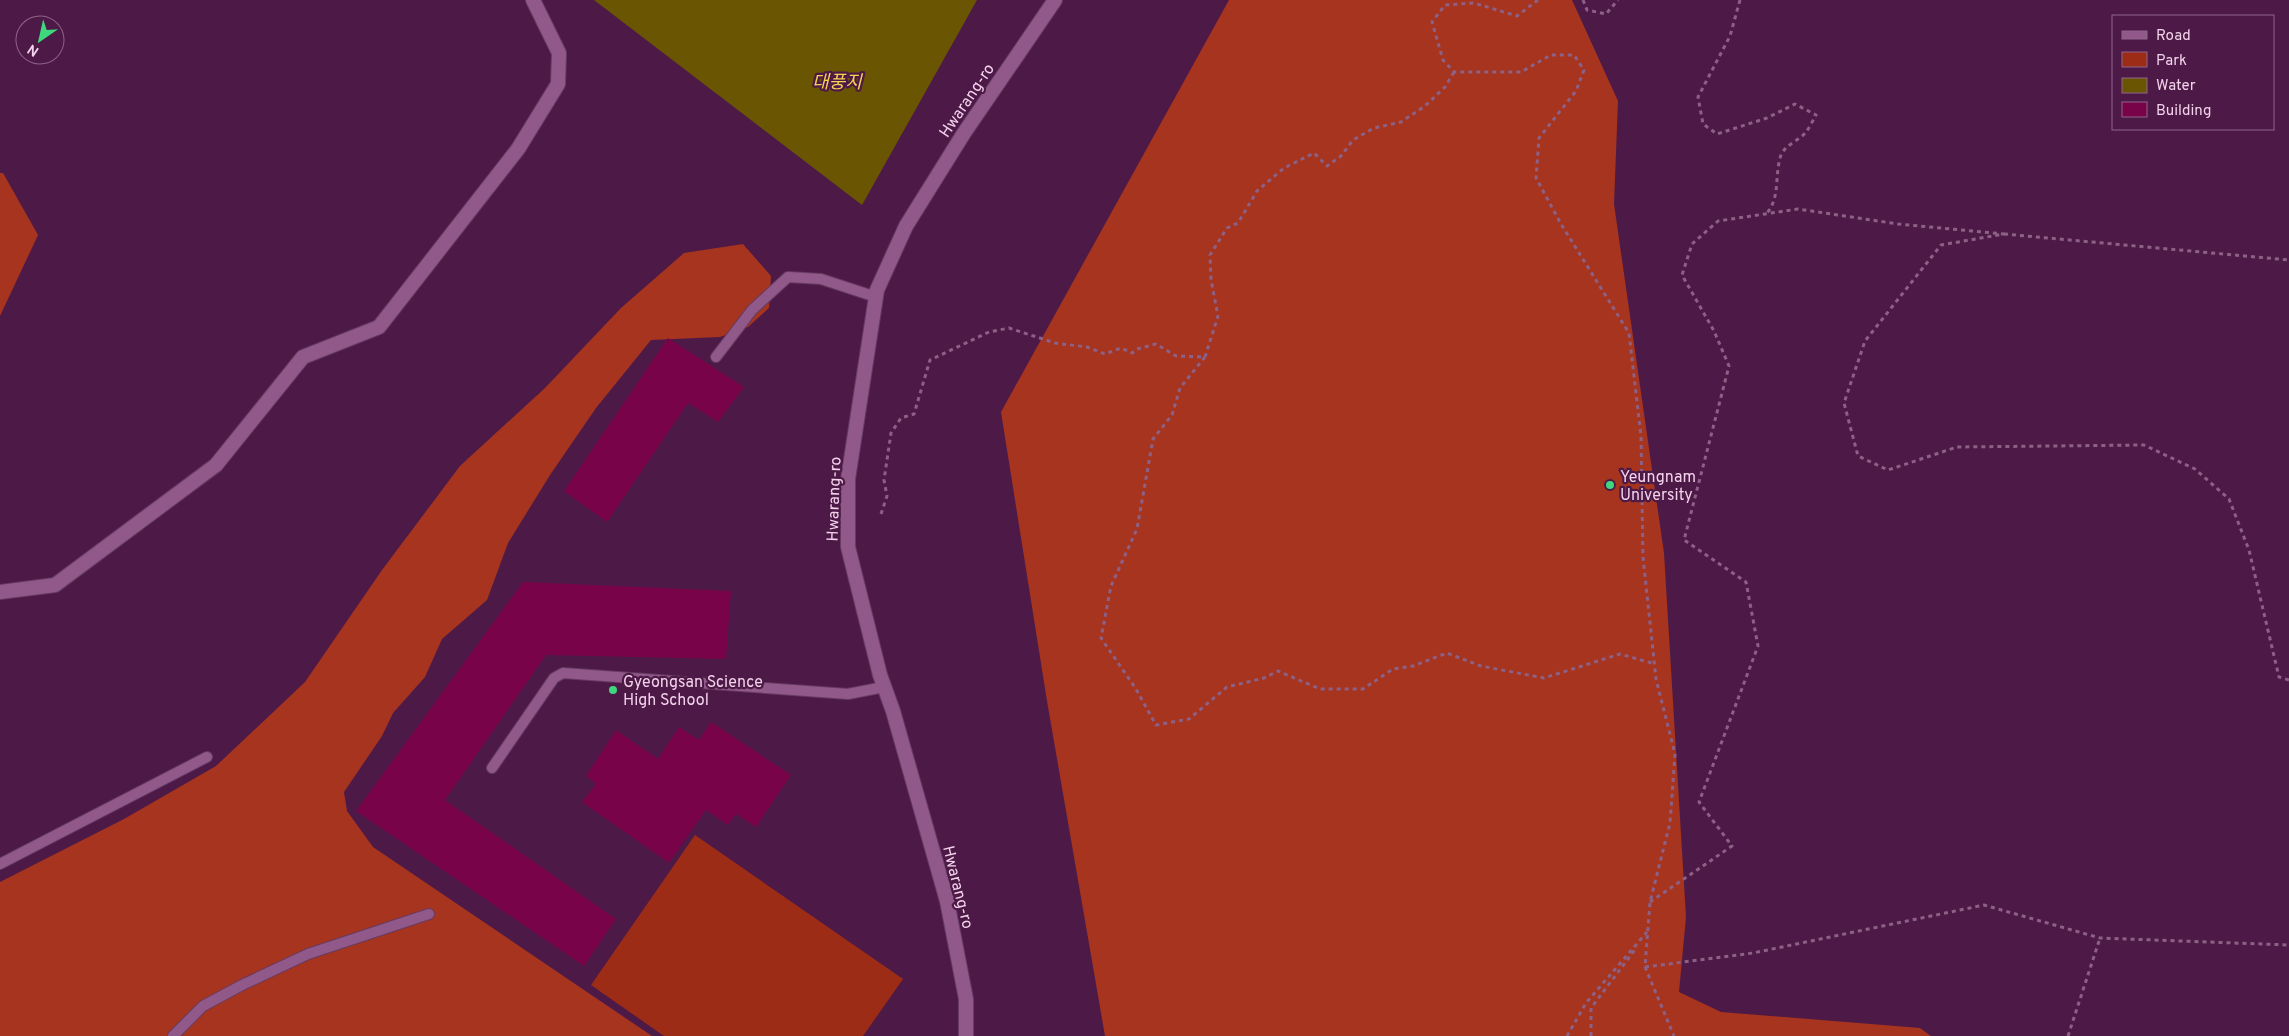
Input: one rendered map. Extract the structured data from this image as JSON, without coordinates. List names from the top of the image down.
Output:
{
  "streets": {
    "street": ["Hwarang-ro"]
  },
  "water": ["대풍지"],
  "places": ["Yeungnam University", "Gyeongsan Science High School"],
  "legend": [
    "Road",
    "Park",
    "Water",
    "Building"
  ],
  "north": "bottom left"
}
